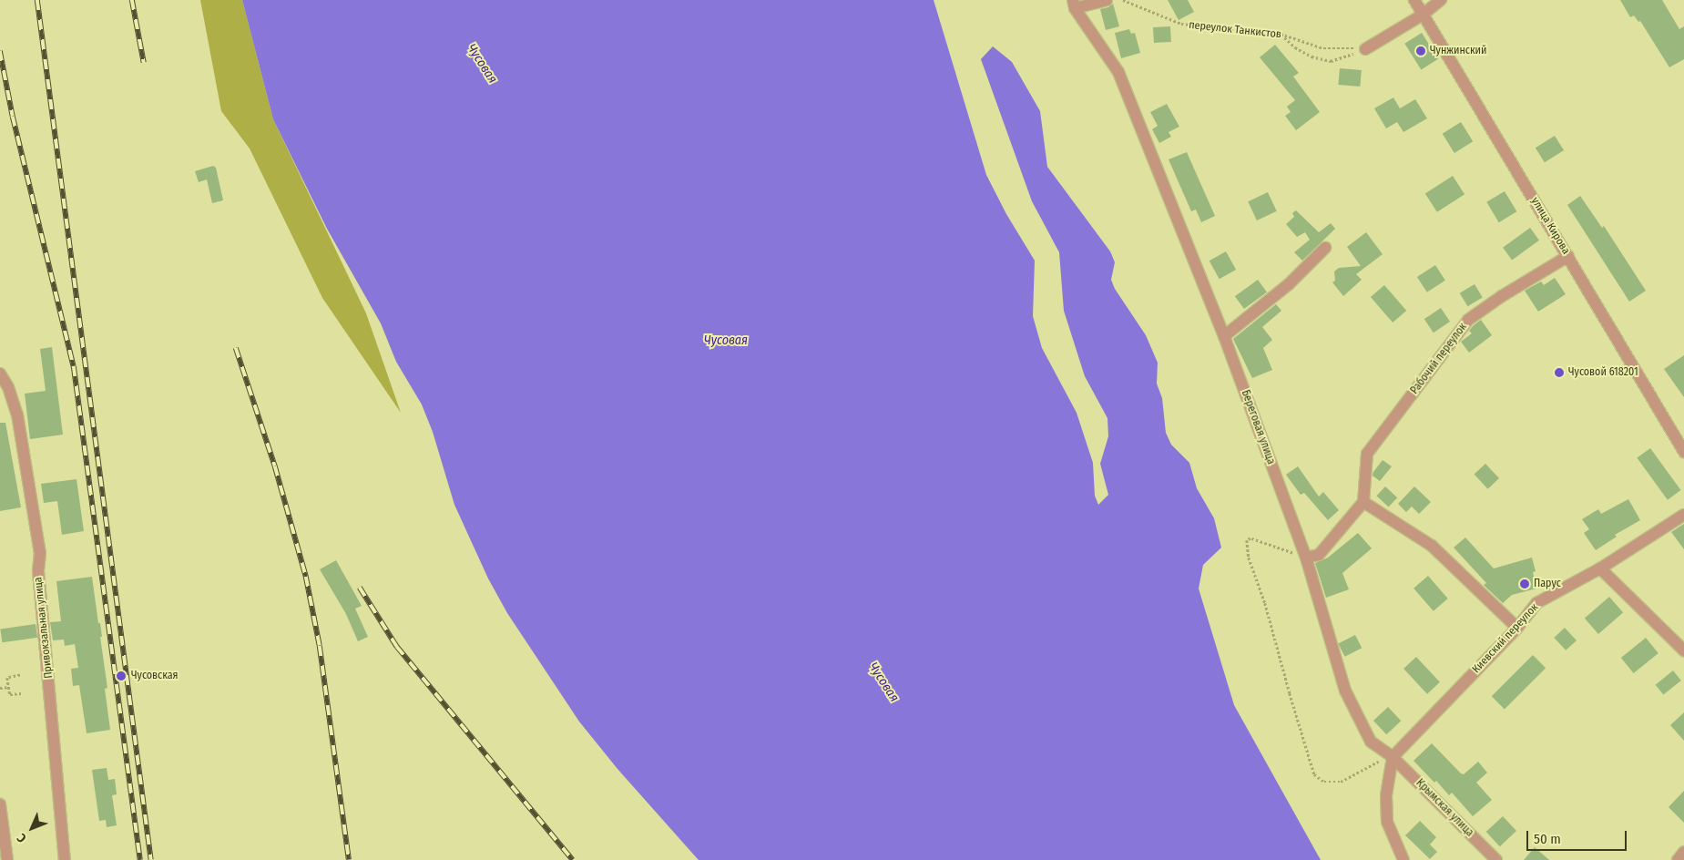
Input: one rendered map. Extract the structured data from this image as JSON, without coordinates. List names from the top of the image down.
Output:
{
  "streets": {
    "street": [
      "улица Кирова",
      "Рабочий переулок",
      "Береговая улица",
      "Привокзальная улица",
      "Киевский переулок",
      "Крымская улица"
    ],
    "path": ["переулок Танкистов"]
  },
  "crossings": [
    ["улица Кирова", "Рабочий переулок"],
    ["Береговая улица", "Киевский переулок"],
    ["Береговая улица", "Крымская улица"],
    ["Киевский переулок", "Крымская улица"]
  ],
  "water": ["Чусовая"],
  "places": [
    "Чунжинский",
    "Чусовой 618201",
    "Парус",
    "Чусовская"
  ],
  "scale_bar": "50 m",
  "north": "bottom left"
}
